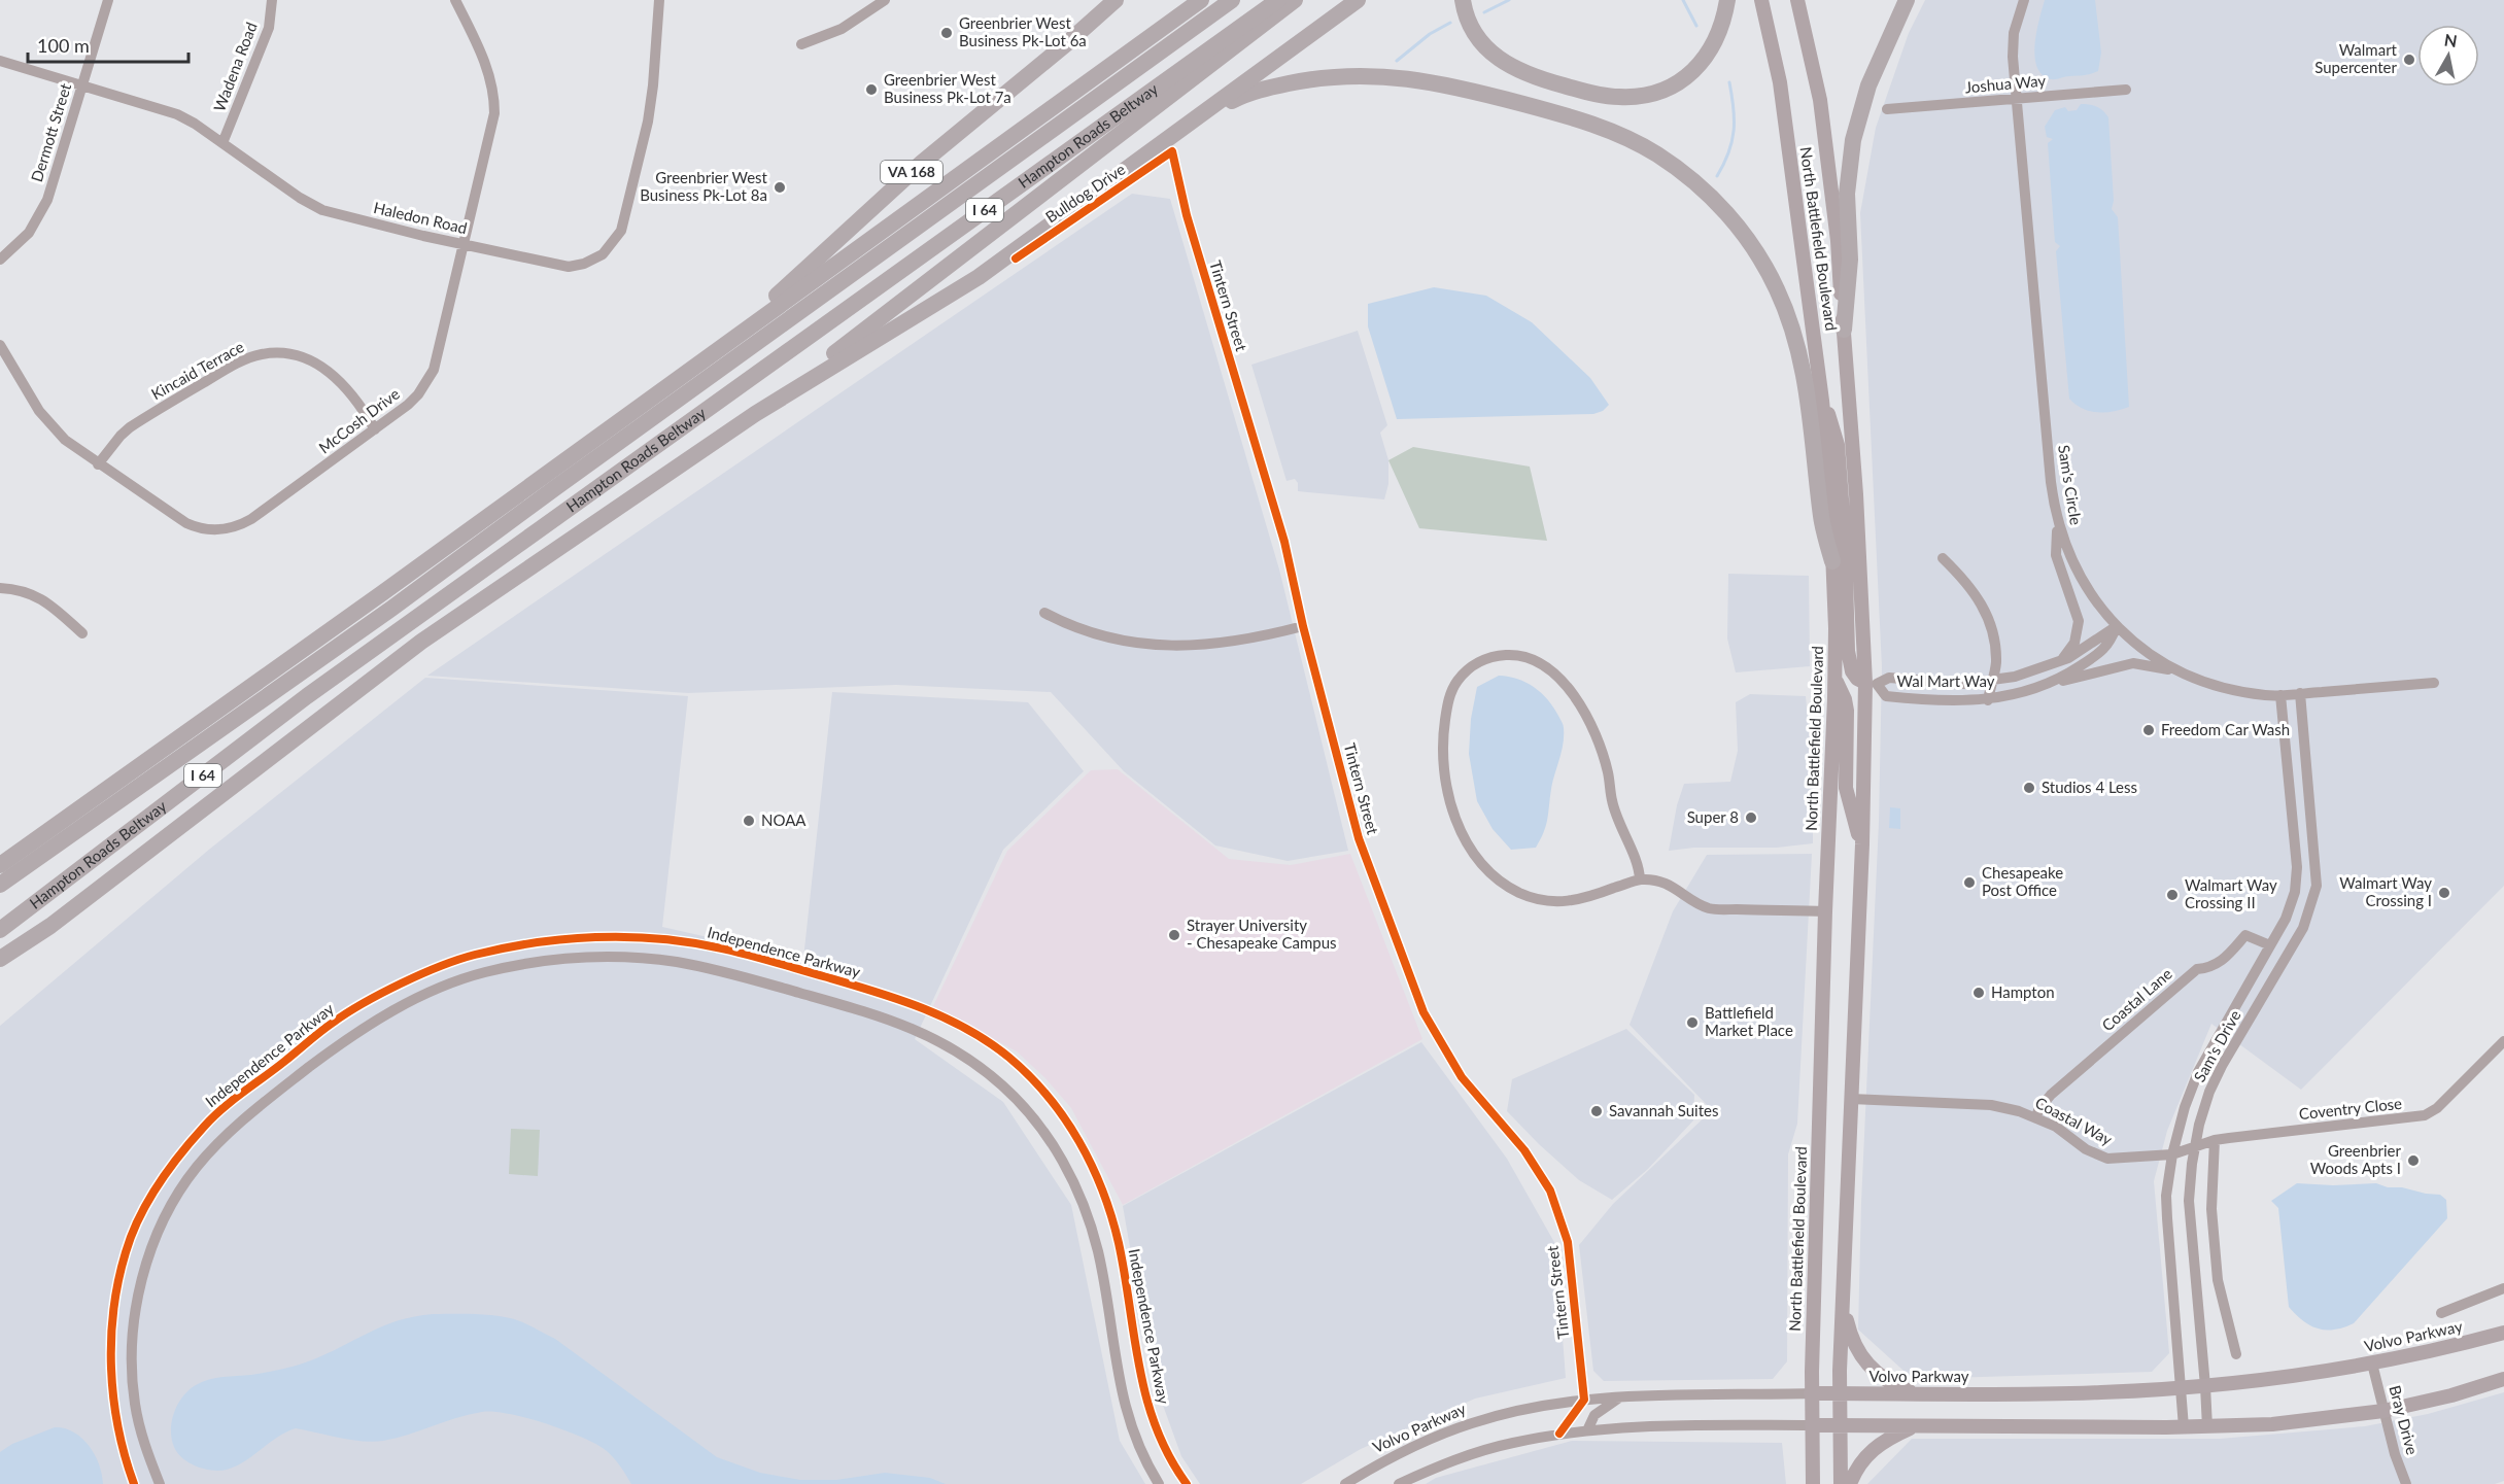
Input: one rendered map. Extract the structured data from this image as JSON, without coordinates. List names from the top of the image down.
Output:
{
  "streets": {
    "highway": ["Hampton Roads Beltway", "VA 168", "I 64"],
    "main road": ["North Battlefield Boulevard", "Volvo Parkway"],
    "street": [
      "Wadena Road",
      "Joshua Way",
      "Dermott Street",
      "Bulldog Drive",
      "Haledon Road",
      "Tintern Street",
      "Kincaid Terrace",
      "McCosh Drive",
      "Sam's Circle",
      "Wal Mart Way",
      "Independence Parkway",
      "Coastal Lane",
      "Sam's Drive",
      "Coventry Close",
      "Coastal Way",
      "Bray Drive"
    ]
  },
  "crossings": [
    ["Wadena Road", "Haledon Road"],
    ["Joshua Way", "Sam's Circle"],
    ["Dermott Street", "Haledon Road"],
    ["Bulldog Drive", "Tintern Street"],
    ["Haledon Road", "McCosh Drive"],
    ["North Battlefield Boulevard", "Wal Mart Way"],
    ["North Battlefield Boulevard", "Coastal Way"],
    ["North Battlefield Boulevard", "Volvo Parkway"],
    ["Tintern Street", "Volvo Parkway"],
    ["Kincaid Terrace", "McCosh Drive"],
    ["Sam's Circle", "Wal Mart Way"],
    ["Sam's Circle", "Sam's Drive"],
    ["Coastal Lane", "Sam's Drive"],
    ["Coastal Lane", "Coastal Way"],
    ["Sam's Drive", "Coventry Close"],
    ["Sam's Drive", "Coastal Way"],
    ["Sam's Drive", "Volvo Parkway"],
    ["Coventry Close", "Coastal Way"],
    ["Volvo Parkway", "Bray Drive"]
  ],
  "places": [
    "Greenbrier West Business Pk-Lot 6a",
    "Walmart Supercenter",
    "Greenbrier West Business Pk-Lot 7a",
    "Greenbrier West Business Pk-Lot 8a",
    "Freedom Car Wash",
    "Studios 4 Less",
    "Super 8",
    "NOAA",
    "Chesapeake Post Office",
    "Walmart Way Crossing I",
    "Walmart Way Crossing II",
    "Strayer University - Chesapeake Campus",
    "Hampton",
    "Battlefield Market Place",
    "Savannah Suites",
    "Greenbrier Woods Apts I"
  ],
  "scale_bar": "100 m",
  "north": "top"
}
